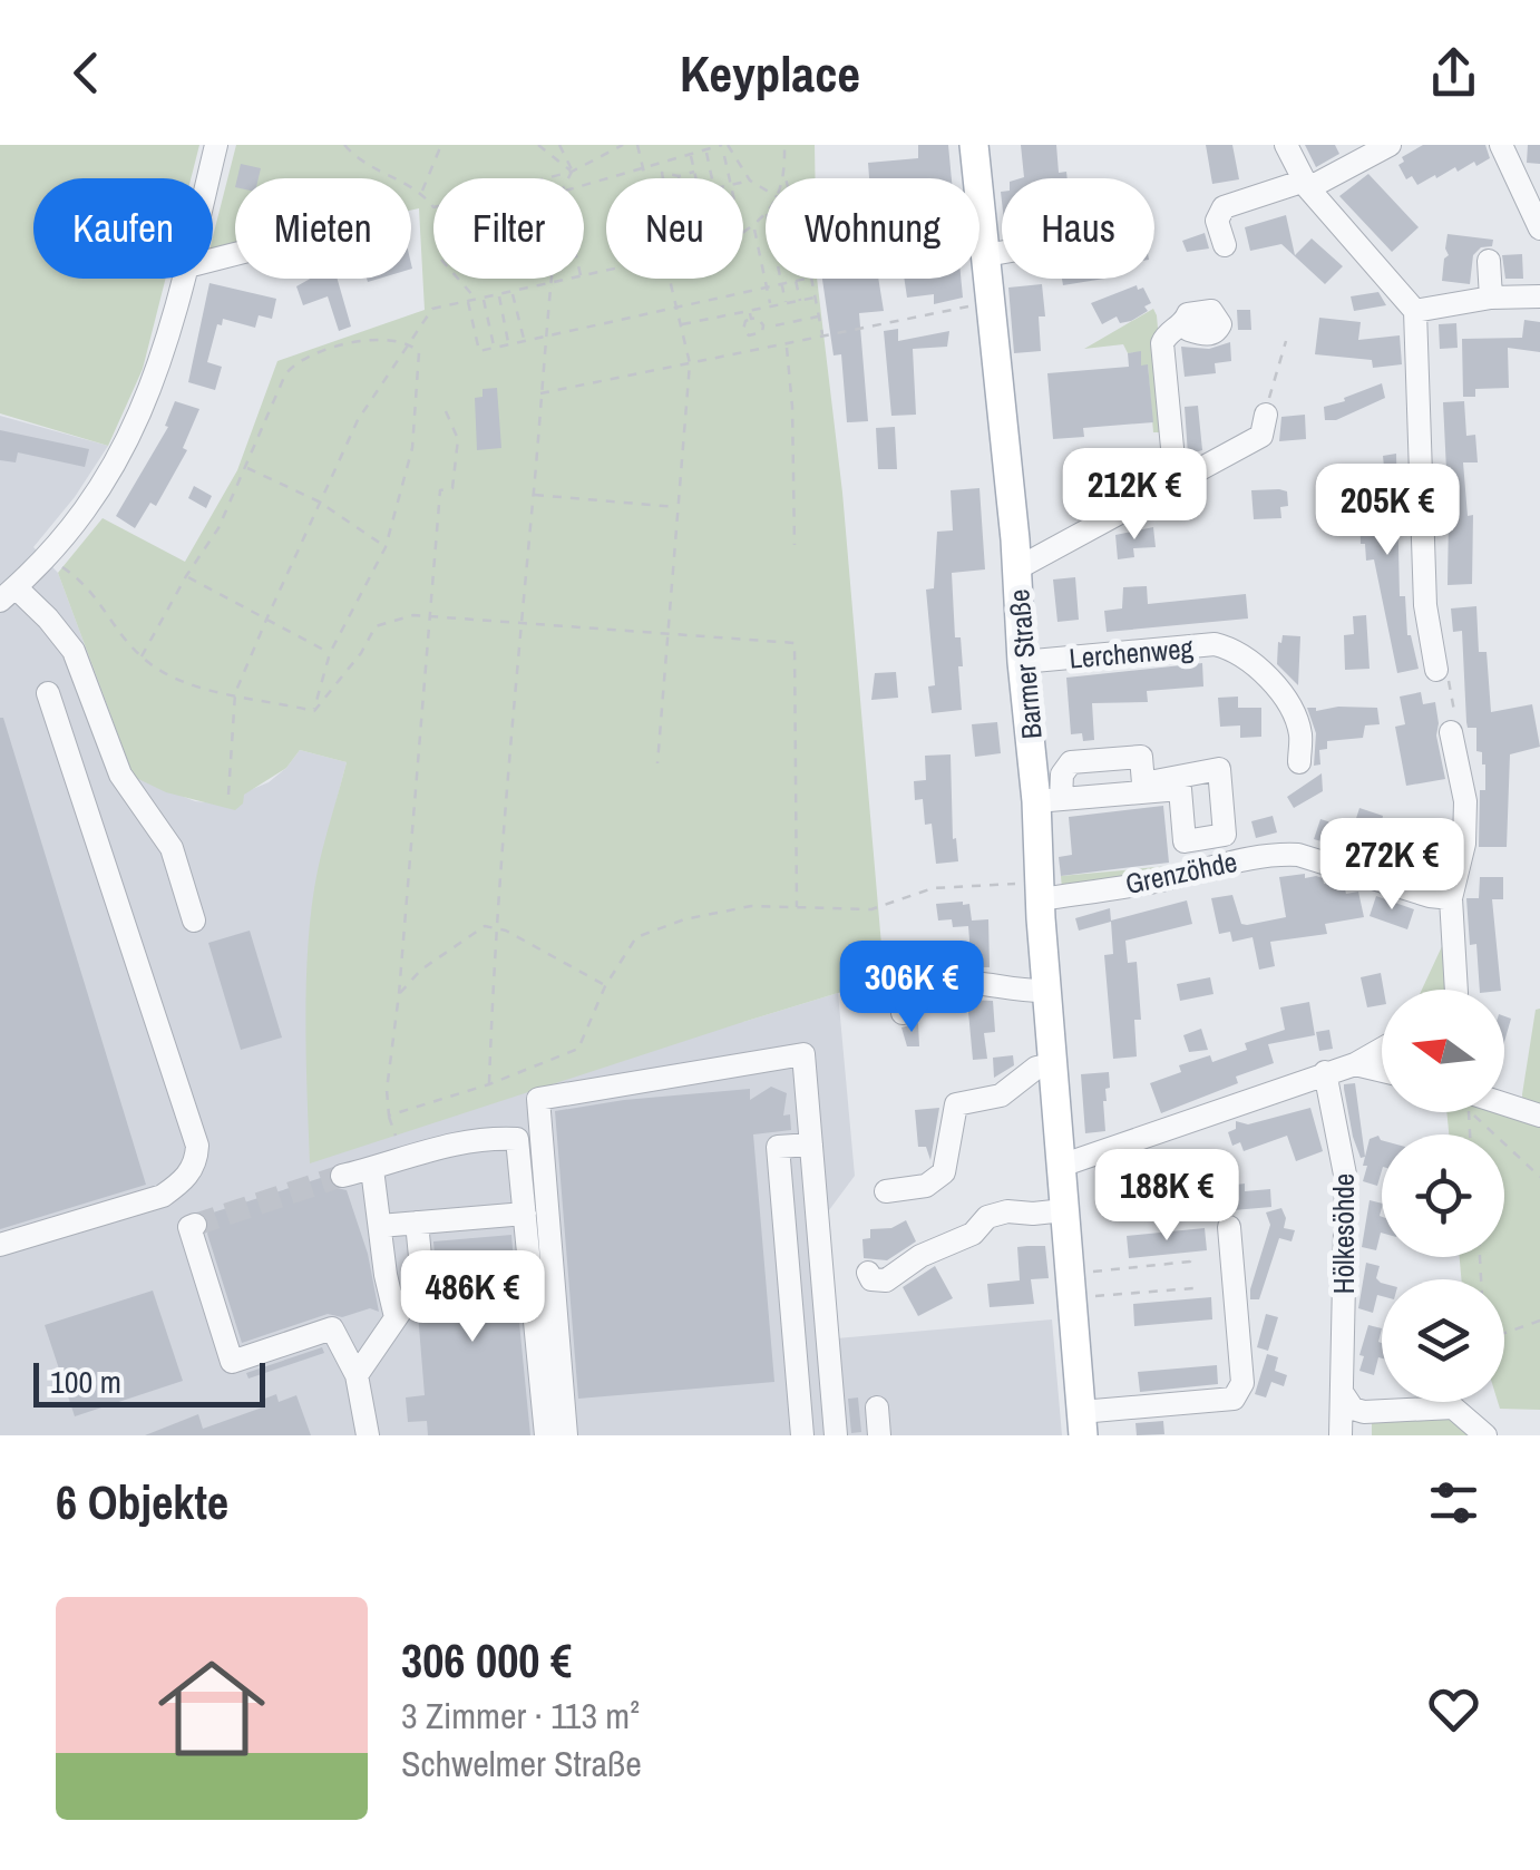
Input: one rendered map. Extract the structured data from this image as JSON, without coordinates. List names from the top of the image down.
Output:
{
  "streets": {
    "main road": ["Barmer Straße"],
    "street": ["Lerchenweg", "Grenzöhde", "Hölkesöhde"]
  },
  "crossings": [
    ["Lerchenweg", "Barmer Straße"],
    ["Barmer Straße", "Grenzöhde"]
  ],
  "scale_bar": "100 m",
  "north": "left",
  "page": {
    "header": "Keyplace",
    "chip": [
      "Kaufen",
      "Mieten",
      "Filter",
      "Neu",
      "Wohnung",
      "Haus"
    ],
    "price": [
      "212K €",
      "205K €",
      "272K €",
      "306K €",
      "188K €",
      "486K €"
    ],
    "scale": "100 m",
    "heading": "6 Objekte",
    "list": [
      {
        "name": "306 000 €",
        "note": "3 Zimmer · 113 m² · Schwelmer Straße"
      }
    ]
  }
}
